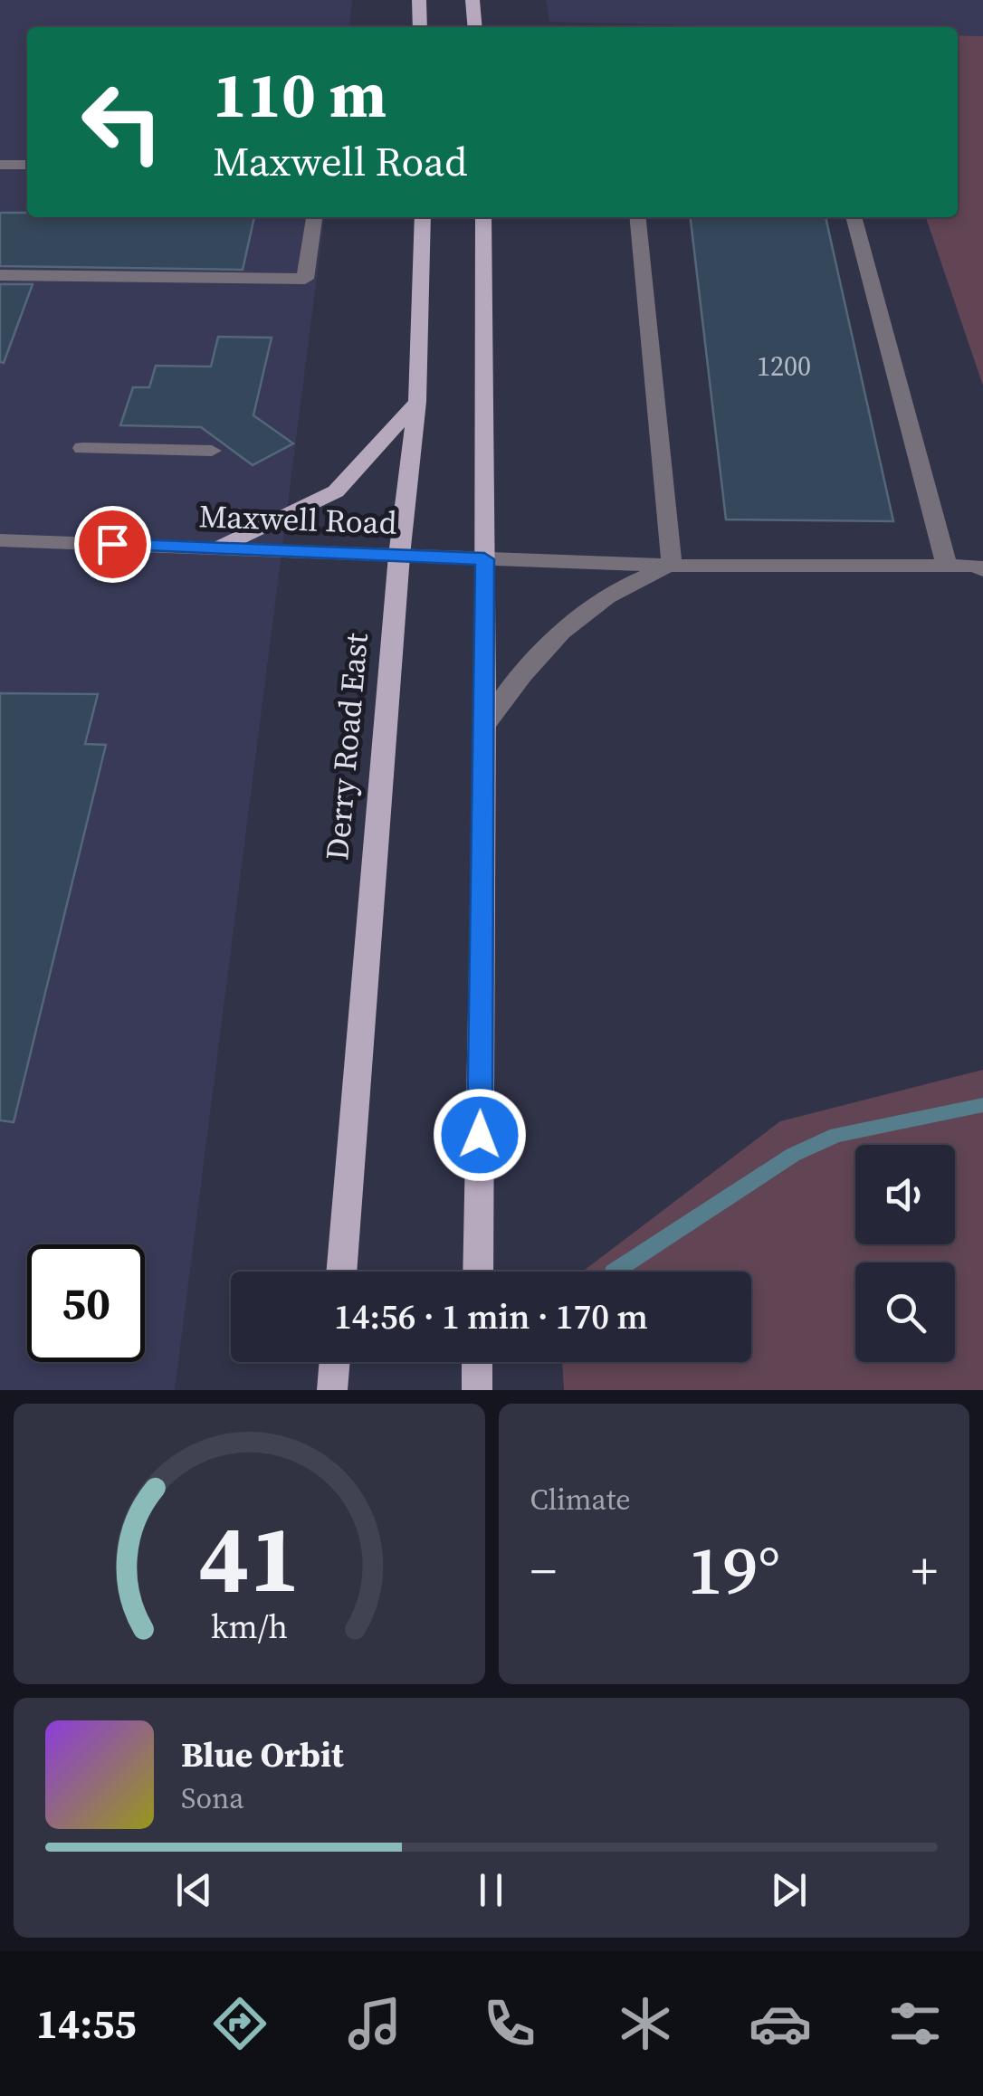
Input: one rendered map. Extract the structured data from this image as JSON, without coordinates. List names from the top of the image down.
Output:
{
  "streets": {
    "main road": ["Derry Road East"],
    "street": ["Maxwell Road"]
  },
  "crossings": [
    ["Maxwell Road", "Derry Road East"]
  ],
  "house_numbers": ["1200"],
  "page": {
    "turn": ["110 m", "Maxwell Road"],
    "limit": "50",
    "trip": "14:56 · 1 min · 170 m",
    "tile": "Climate",
    "heat": ["−", "19°", "+"],
    "song": ["Blue Orbit", "Sona"],
    "tabs": "14:55",
    "gauge": ["41", "km/h"]
  }
}
